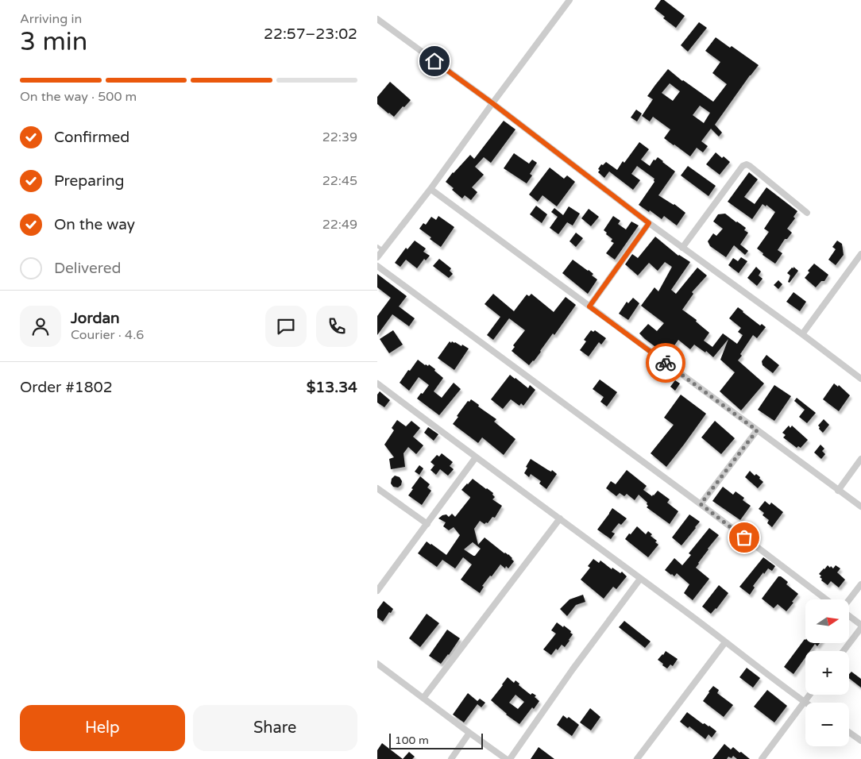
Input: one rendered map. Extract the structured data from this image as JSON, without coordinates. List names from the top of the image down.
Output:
{
  "scale_bar": "100 m",
  "north": "right",
  "page": {
    "heading": ["3 min", "Arriving in", "22:57–23:02"],
    "panel": [
      "Jordan",
      "Courier · 4.6",
      "Order #1802",
      "$13.34"
    ],
    "bar": "On the way · 500 m",
    "list": [
      ["Confirmed", "22:39"],
      ["Preparing", "22:45"],
      ["On the way", "22:49"],
      "Delivered"
    ],
    "map_buttons": ["+", "−"],
    "buttons": ["Help", "Share"],
    "scale": "100 m"
  }
}
